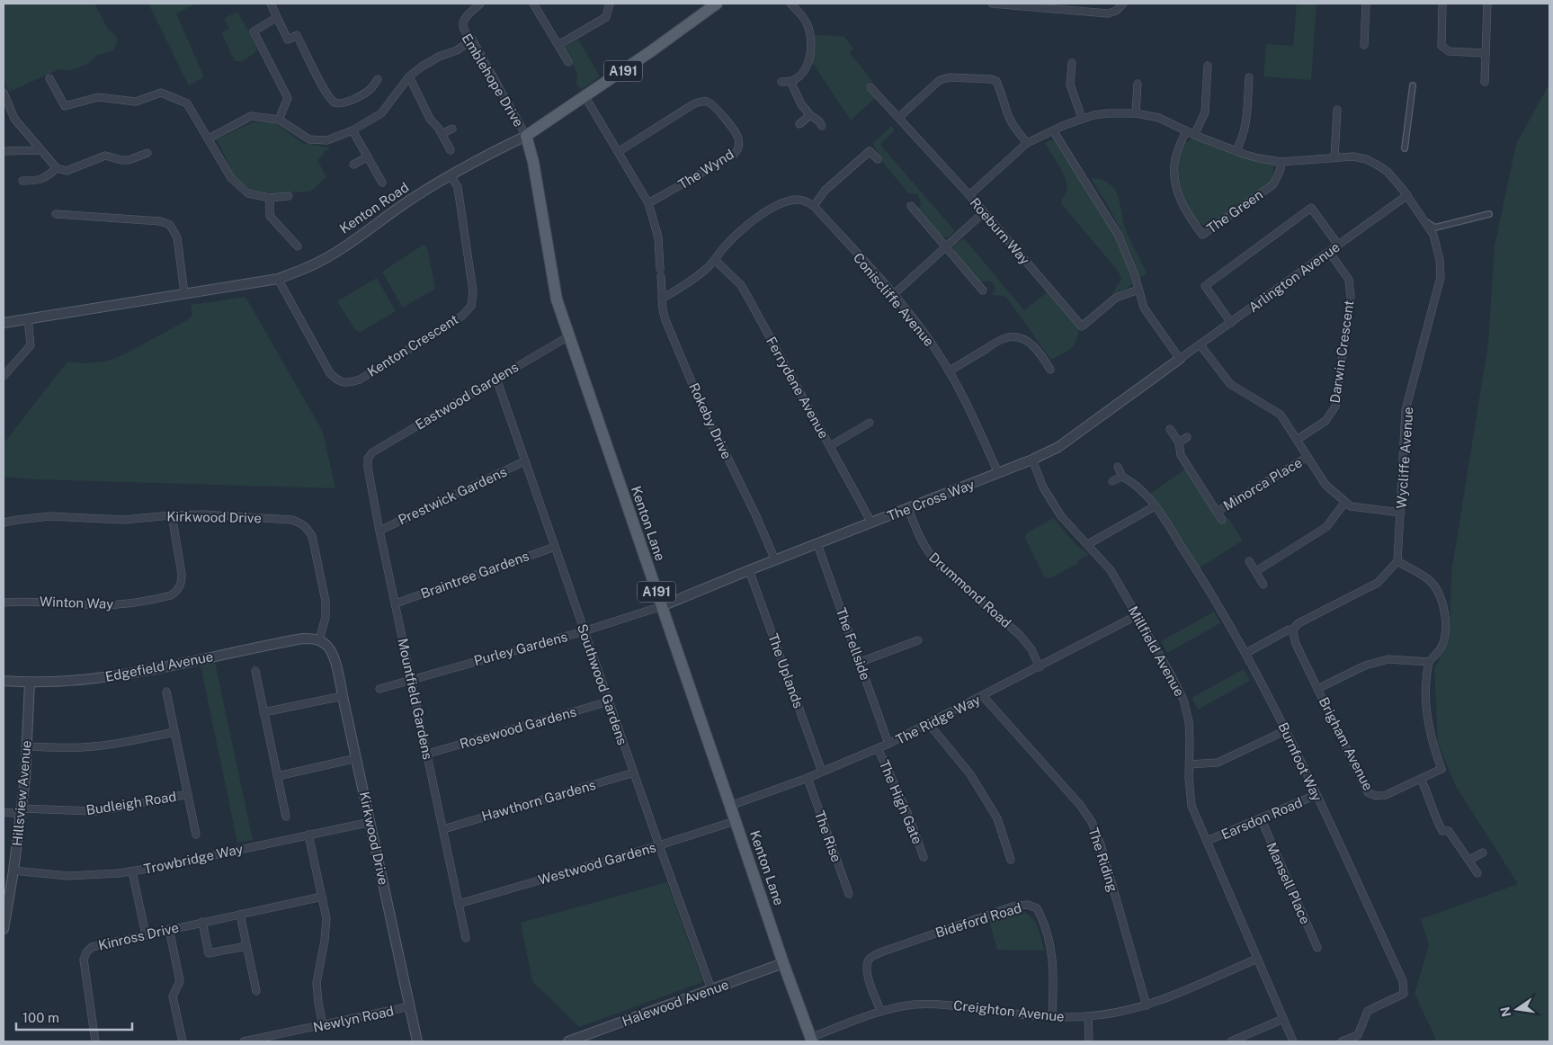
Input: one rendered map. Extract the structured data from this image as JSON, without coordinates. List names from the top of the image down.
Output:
{
  "streets": {
    "main road": ["A191", "Kenton Road", "Kenton Lane"],
    "street": [
      "Emblehope Drive",
      "The Wynd",
      "The Green",
      "Roeburn Way",
      "Arlington Avenue",
      "Coniscliffe Avenue",
      "Kenton Crescent",
      "Darwin Crescent",
      "Ferrydene Avenue",
      "Eastwood Gardens",
      "Rokeby Drive",
      "Wycliffe Avenue",
      "Minorca Place",
      "Prestwick Gardens",
      "The Cross Way",
      "Kirkwood Drive",
      "Braintree Gardens",
      "Drummond Road",
      "Winton Way",
      "The Fellside",
      "Purley Gardens",
      "Millfield Avenue",
      "Edgefield Avenue",
      "The Uplands",
      "Southwood Gardens",
      "Mountfield Gardens",
      "The Ridge Way",
      "Rosewood Gardens",
      "Brigham Avenue",
      "Burnfoot Way",
      "Hillsview Avenue",
      "Hawthorn Gardens",
      "The High Gate",
      "Budleigh Road",
      "Earsdon Road",
      "The Rise",
      "Trowbridge Way",
      "The Riding",
      "Westwood Gardens",
      "Mansell Place",
      "Bideford Road",
      "Kinross Drive",
      "Halewood Avenue",
      "Creighton Avenue",
      "Newlyn Road"
    ]
  },
  "crossings": [
    ["Emblehope Drive", "Kenton Road"],
    ["Emblehope Drive", "Kenton Lane"],
    ["The Wynd", "Rokeby Drive"],
    ["Kenton Road", "Kenton Crescent"],
    ["Kenton Road", "Rokeby Drive"],
    ["Kenton Road", "Kenton Lane"],
    ["The Green", "Wycliffe Avenue"],
    ["Roeburn Way", "Wycliffe Avenue"],
    ["Arlington Avenue", "Darwin Crescent"],
    ["Arlington Avenue", "Wycliffe Avenue"],
    ["Arlington Avenue", "The Cross Way"],
    ["Coniscliffe Avenue", "The Cross Way"],
    ["Ferrydene Avenue", "The Cross Way"],
    ["Eastwood Gardens", "Kenton Lane"],
    ["Eastwood Gardens", "Southwood Gardens"],
    ["Eastwood Gardens", "Mountfield Gardens"],
    ["Rokeby Drive", "The Cross Way"],
    ["Prestwick Gardens", "Southwood Gardens"],
    ["Prestwick Gardens", "Mountfield Gardens"],
    ["The Cross Way", "Kenton Lane"],
    ["The Cross Way", "Drummond Road"],
    ["The Cross Way", "The Fellside"],
    ["The Cross Way", "Purley Gardens"],
    ["The Cross Way", "Millfield Avenue"],
    ["The Cross Way", "The Uplands"],
    ["Kirkwood Drive", "Winton Way"],
    ["Kirkwood Drive", "Edgefield Avenue"],
    ["Kirkwood Drive", "Trowbridge Way"],
    ["Kirkwood Drive", "Newlyn Road"],
    ["Kenton Lane", "Purley Gardens"],
    ["Kenton Lane", "The Ridge Way"],
    ["Kenton Lane", "Westwood Gardens"],
    ["Kenton Lane", "Halewood Avenue"],
    ["Kenton Lane", "Creighton Avenue"],
    ["Braintree Gardens", "Southwood Gardens"],
    ["Braintree Gardens", "Mountfield Gardens"],
    ["Drummond Road", "The Ridge Way"],
    ["The Fellside", "The Ridge Way"],
    ["Purley Gardens", "Southwood Gardens"],
    ["Purley Gardens", "Mountfield Gardens"],
    ["Millfield Avenue", "The Ridge Way"],
    ["Millfield Avenue", "Earsdon Road"],
    ["Millfield Avenue", "Creighton Avenue"],
    ["Edgefield Avenue", "Hillsview Avenue"],
    ["The Uplands", "The Ridge Way"],
    ["Southwood Gardens", "Rosewood Gardens"],
    ["Southwood Gardens", "Hawthorn Gardens"],
    ["Southwood Gardens", "Westwood Gardens"],
    ["Southwood Gardens", "Halewood Avenue"],
    ["Mountfield Gardens", "Rosewood Gardens"],
    ["Mountfield Gardens", "Hawthorn Gardens"],
    ["Mountfield Gardens", "Westwood Gardens"],
    ["The Ridge Way", "The High Gate"],
    ["The Ridge Way", "The Rise"],
    ["The Ridge Way", "The Riding"],
    ["Burnfoot Way", "Earsdon Road"],
    ["Hillsview Avenue", "Budleigh Road"],
    ["Hillsview Avenue", "Trowbridge Way"],
    ["Earsdon Road", "Mansell Place"],
    ["The Riding", "Creighton Avenue"],
    ["Bideford Road", "Creighton Avenue"]
  ],
  "scale_bar": "100 m",
  "north": "left"
}
